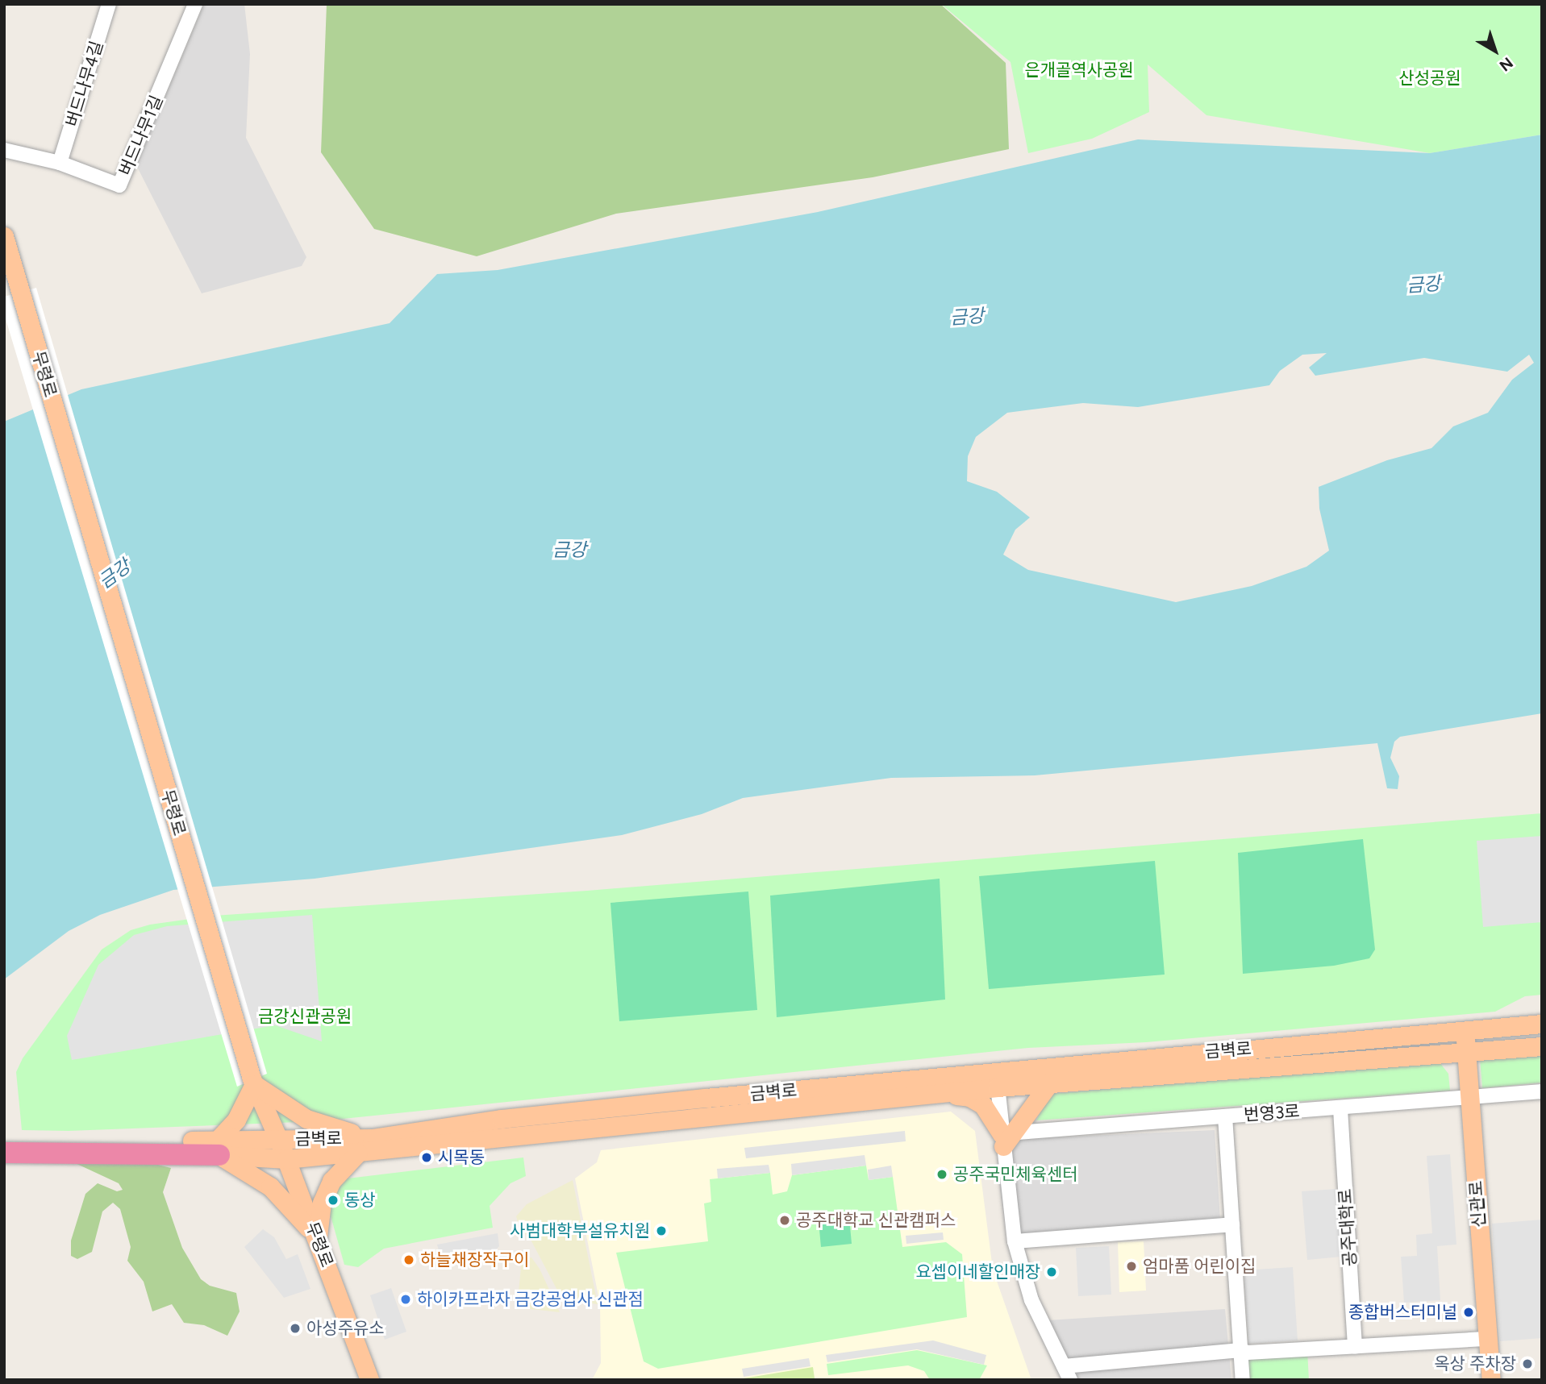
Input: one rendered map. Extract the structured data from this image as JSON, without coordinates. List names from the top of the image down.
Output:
{
  "streets": {
    "highway": ["금벽로"],
    "main road": ["무령로", "신관로"],
    "street": [
      "버드나무4길",
      "버드나무1길",
      "번영3로",
      "공주대학로"
    ]
  },
  "crossings": [
    ["버드나무4길", "버드나무1길"],
    ["무령로", "금벽로"],
    ["금벽로", "신관로"],
    ["번영3로", "신관로"],
    ["번영3로", "공주대학로"]
  ],
  "water": ["금강"],
  "parks": ["은개골역사공원", "산성공원", "금강신관공원"],
  "places": [
    "시목동",
    "공주국민체육센터",
    "동상",
    "공주대학교 신관캠퍼스",
    "사범대학부설유치원",
    "하늘채장작구이",
    "엄마품 어린이집",
    "요셉이네할인매장",
    "하이카프라자 금강공업사 신관점",
    "종합버스터미널",
    "아성주유소",
    "옥상 주차장"
  ],
  "north": "bottom right"
}
